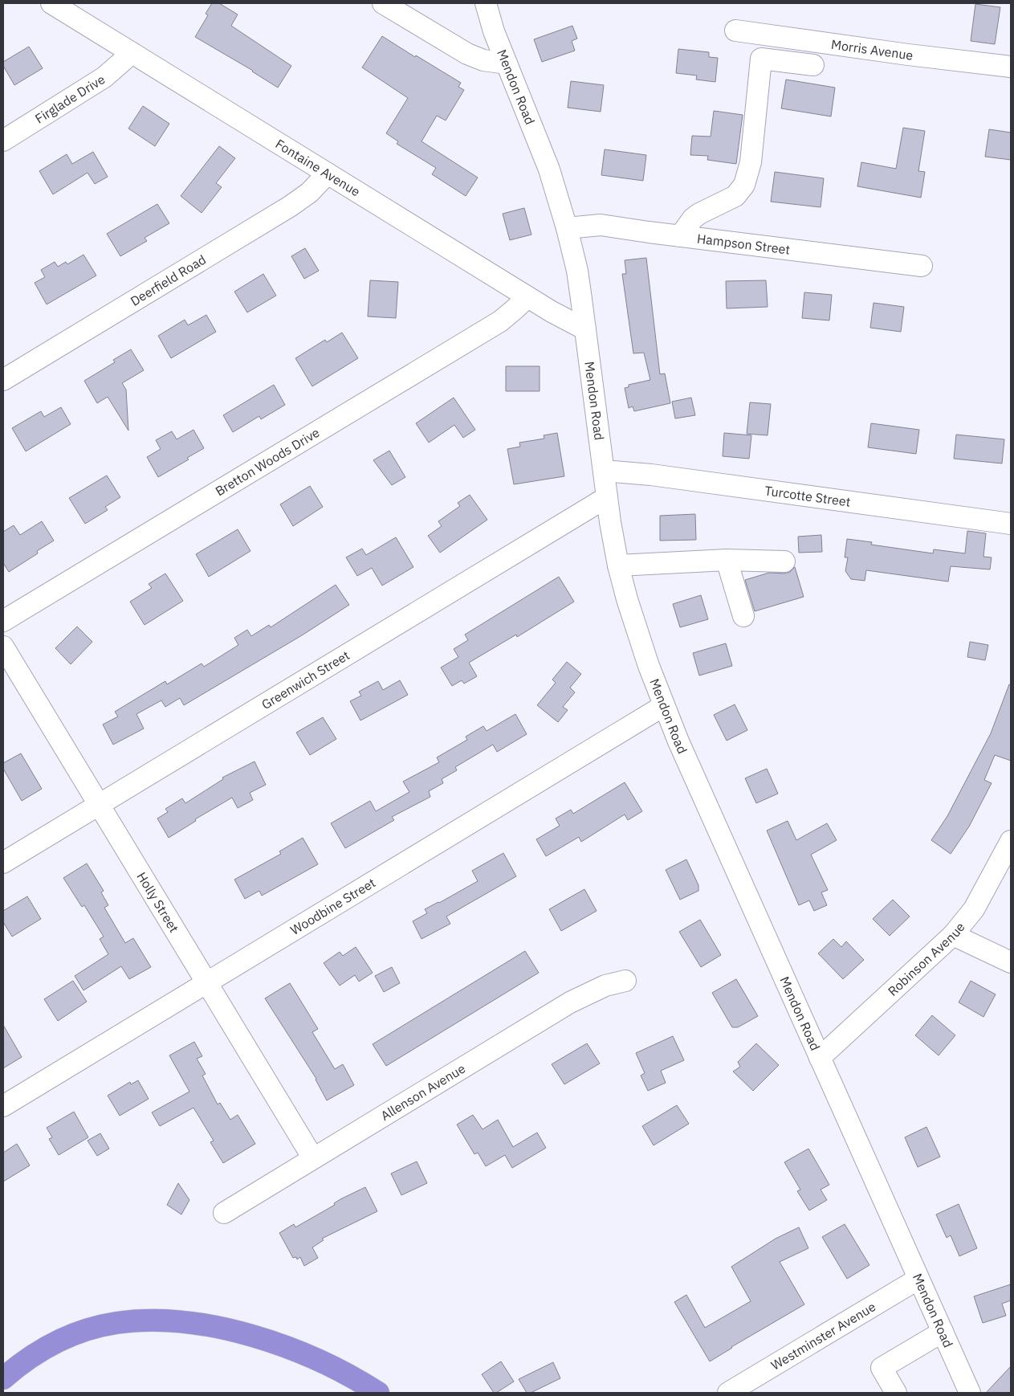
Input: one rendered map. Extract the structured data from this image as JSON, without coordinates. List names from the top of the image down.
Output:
{
  "streets": {
    "street": [
      "Morris Avenue",
      "Mendon Road",
      "Firglade Drive",
      "Fontaine Avenue",
      "Hampson Street",
      "Deerfield Road",
      "Bretton Woods Drive",
      "Turcotte Street",
      "Greenwich Street",
      "Holly Street",
      "Woodbine Street",
      "Robinson Avenue",
      "Allenson Avenue",
      "Westminster Avenue"
    ]
  },
  "crossings": [
    ["Mendon Road", "Fontaine Avenue"],
    ["Mendon Road", "Hampson Street"],
    ["Mendon Road", "Turcotte Street"],
    ["Mendon Road", "Greenwich Street"],
    ["Mendon Road", "Woodbine Street"],
    ["Mendon Road", "Robinson Avenue"],
    ["Mendon Road", "Westminster Avenue"],
    ["Firglade Drive", "Fontaine Avenue"],
    ["Fontaine Avenue", "Deerfield Road"],
    ["Fontaine Avenue", "Bretton Woods Drive"],
    ["Greenwich Street", "Holly Street"],
    ["Holly Street", "Woodbine Street"],
    ["Holly Street", "Allenson Avenue"]
  ]
}
